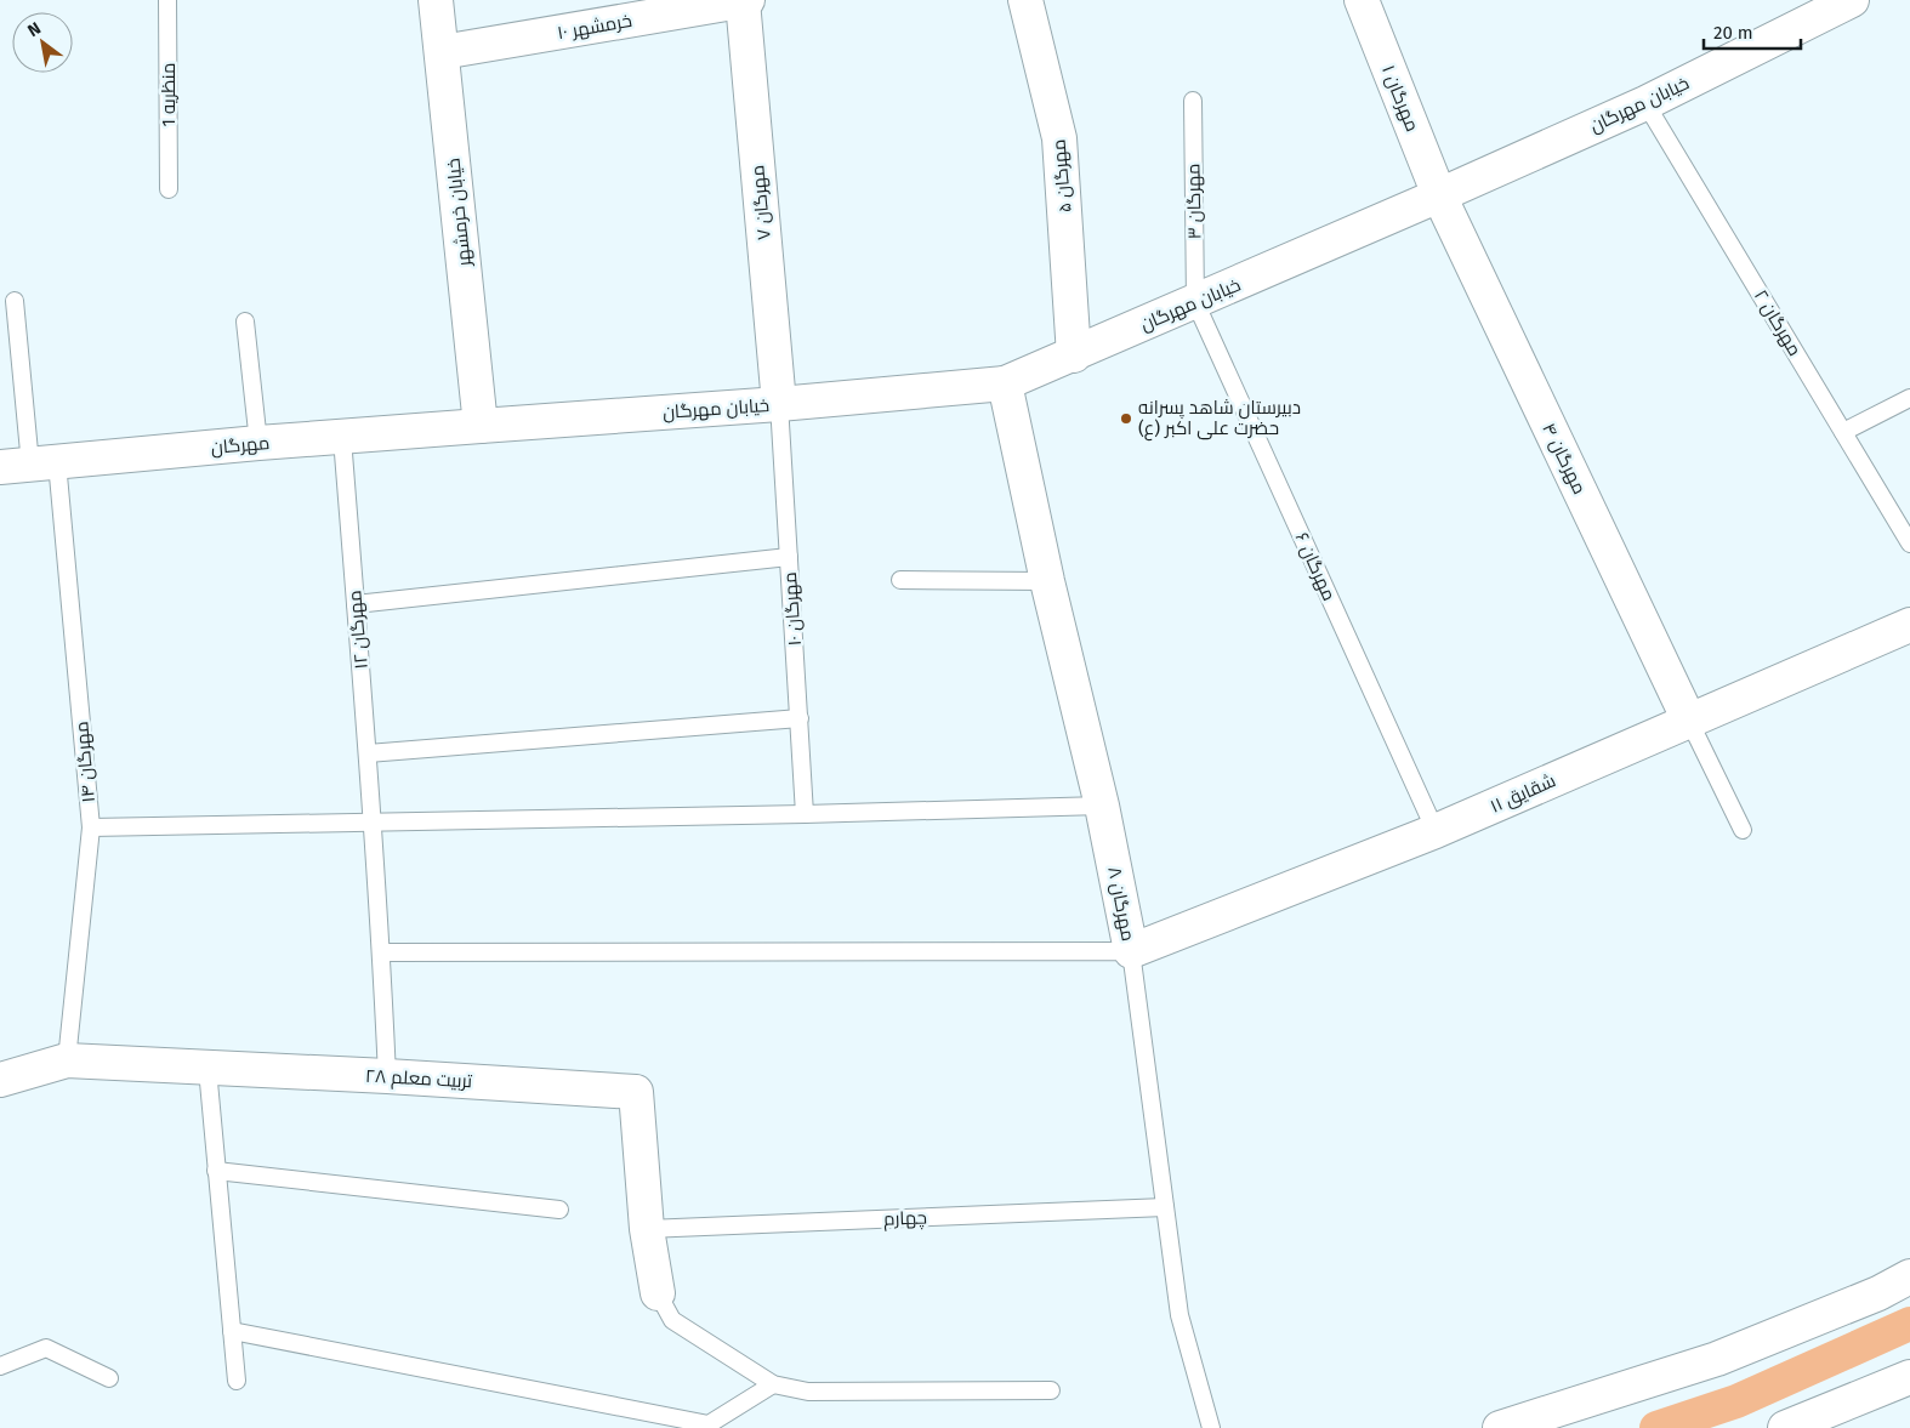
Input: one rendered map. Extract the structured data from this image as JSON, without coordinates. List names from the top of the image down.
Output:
{
  "streets": {
    "street": [
      "خرمشهر ۱۰",
      "مهرگان ۱",
      "خیابان مهرگان",
      "مهرگان ۵",
      "مهرگان ۷",
      "خیابان خرمشهر",
      "مهرگان",
      "مهرگان ۴",
      "شقایق ۱۱",
      "مهرگان ۸",
      "تربیت معلم ۲۸"
    ],
    "lane": [
      "منظریه 1",
      "مهرگان ۳",
      "مهرگان ۲",
      "مهرگان ۶",
      "مهرگان ۱۰",
      "مهرگان ۱۲",
      "مهرگان ۱۴",
      "چهارم"
    ]
  },
  "crossings": [
    ["خرمشهر ۱۰", "مهرگان ۷"],
    ["خرمشهر ۱۰", "خیابان خرمشهر"],
    ["مهرگان ۱", "خیابان مهرگان"],
    ["مهرگان ۱", "مهرگان ۴"],
    ["خیابان مهرگان", "مهرگان ۵"],
    ["خیابان مهرگان", "مهرگان ۳"],
    ["خیابان مهرگان", "مهرگان ۷"],
    ["خیابان مهرگان", "خیابان خرمشهر"],
    ["خیابان مهرگان", "مهرگان ۲"],
    ["خیابان مهرگان", "مهرگان"],
    ["خیابان مهرگان", "مهرگان ۴"],
    ["خیابان مهرگان", "مهرگان ۶"],
    ["خیابان مهرگان", "مهرگان ۱۰"],
    ["خیابان مهرگان", "مهرگان ۸"],
    ["مهرگان ۳", "مهرگان ۶"],
    ["مهرگان ۷", "مهرگان ۱۰"],
    ["خیابان خرمشهر", "مهرگان"],
    ["مهرگان", "مهرگان ۱۲"],
    ["مهرگان", "مهرگان ۱۴"],
    ["مهرگان ۴", "شقایق ۱۱"],
    ["مهرگان ۶", "شقایق ۱۱"],
    ["مهرگان ۱۲", "تربیت معلم ۲۸"],
    ["مهرگان ۱۴", "تربیت معلم ۲۸"],
    ["شقایق ۱۱", "مهرگان ۸"],
    ["مهرگان ۸", "چهارم"],
    ["تربیت معلم ۲۸", "چهارم"]
  ],
  "places": ["دبیرستان شاهد پسرانه حضرت علی اکبر (ع)"],
  "scale_bar": "20 m",
  "north": "top left"
}
